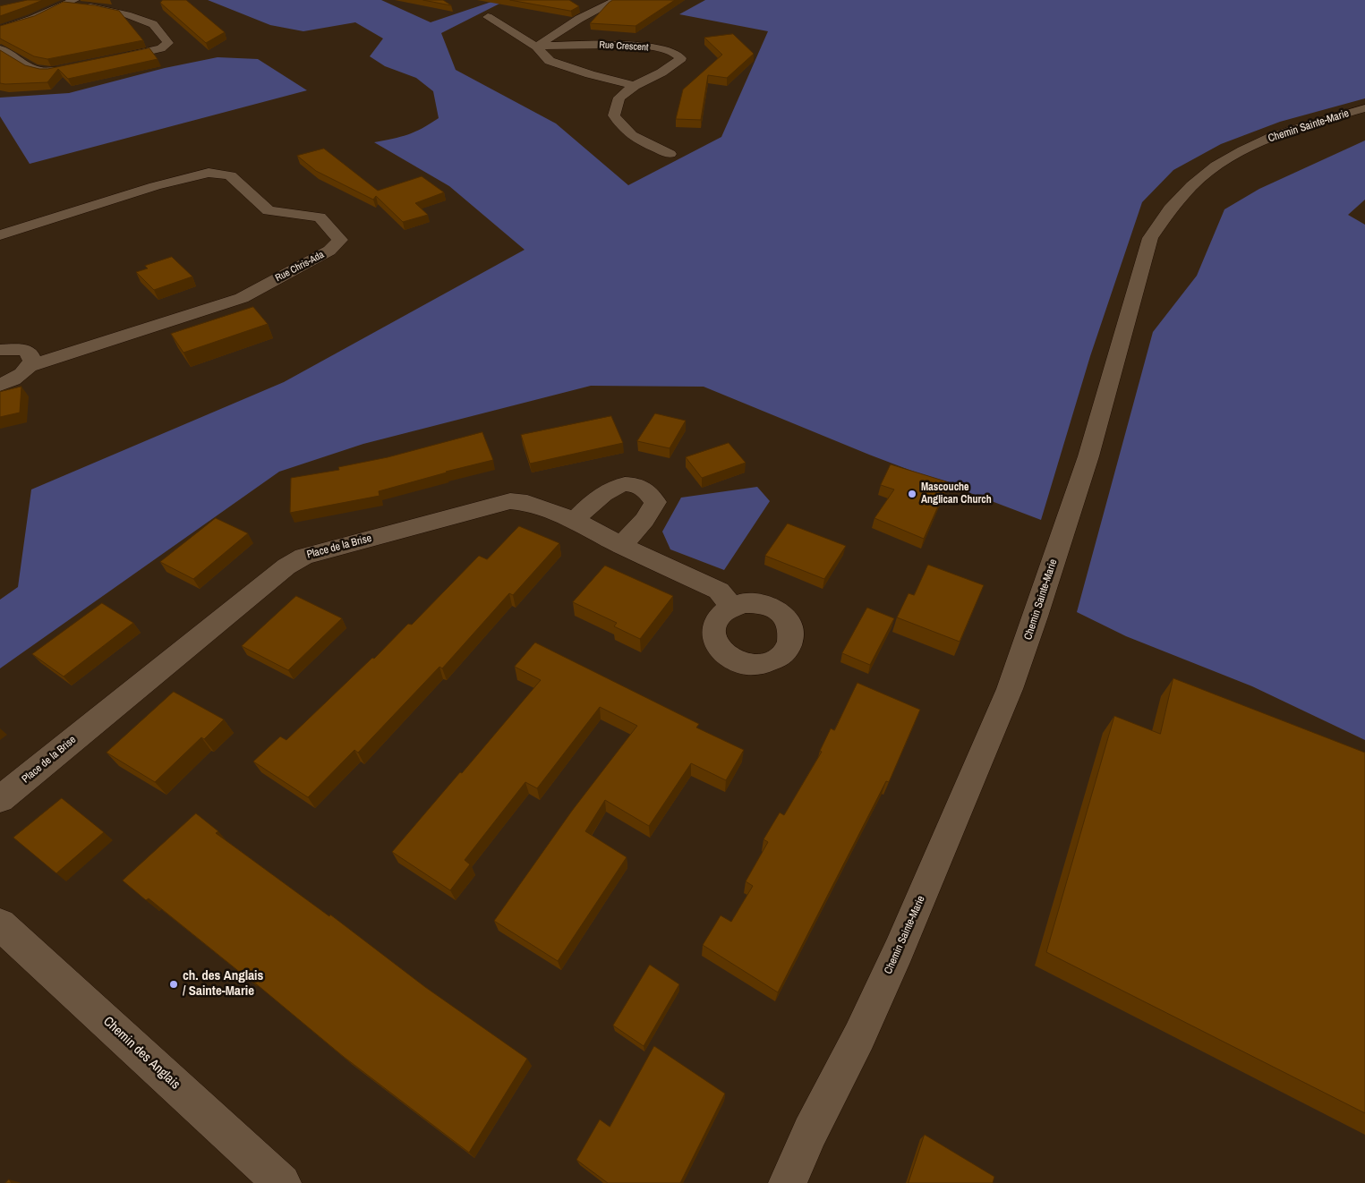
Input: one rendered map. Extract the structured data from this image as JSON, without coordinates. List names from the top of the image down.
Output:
{
  "streets": {
    "street": [
      "Rue Crescent",
      "Chemin Sainte-Marie",
      "Rue Chris-Ada",
      "Place de la Brise",
      "Chemin des Anglais"
    ]
  },
  "places": ["Mascouche Anglican Church", "ch. des Anglais / Sainte-Marie"]
}
